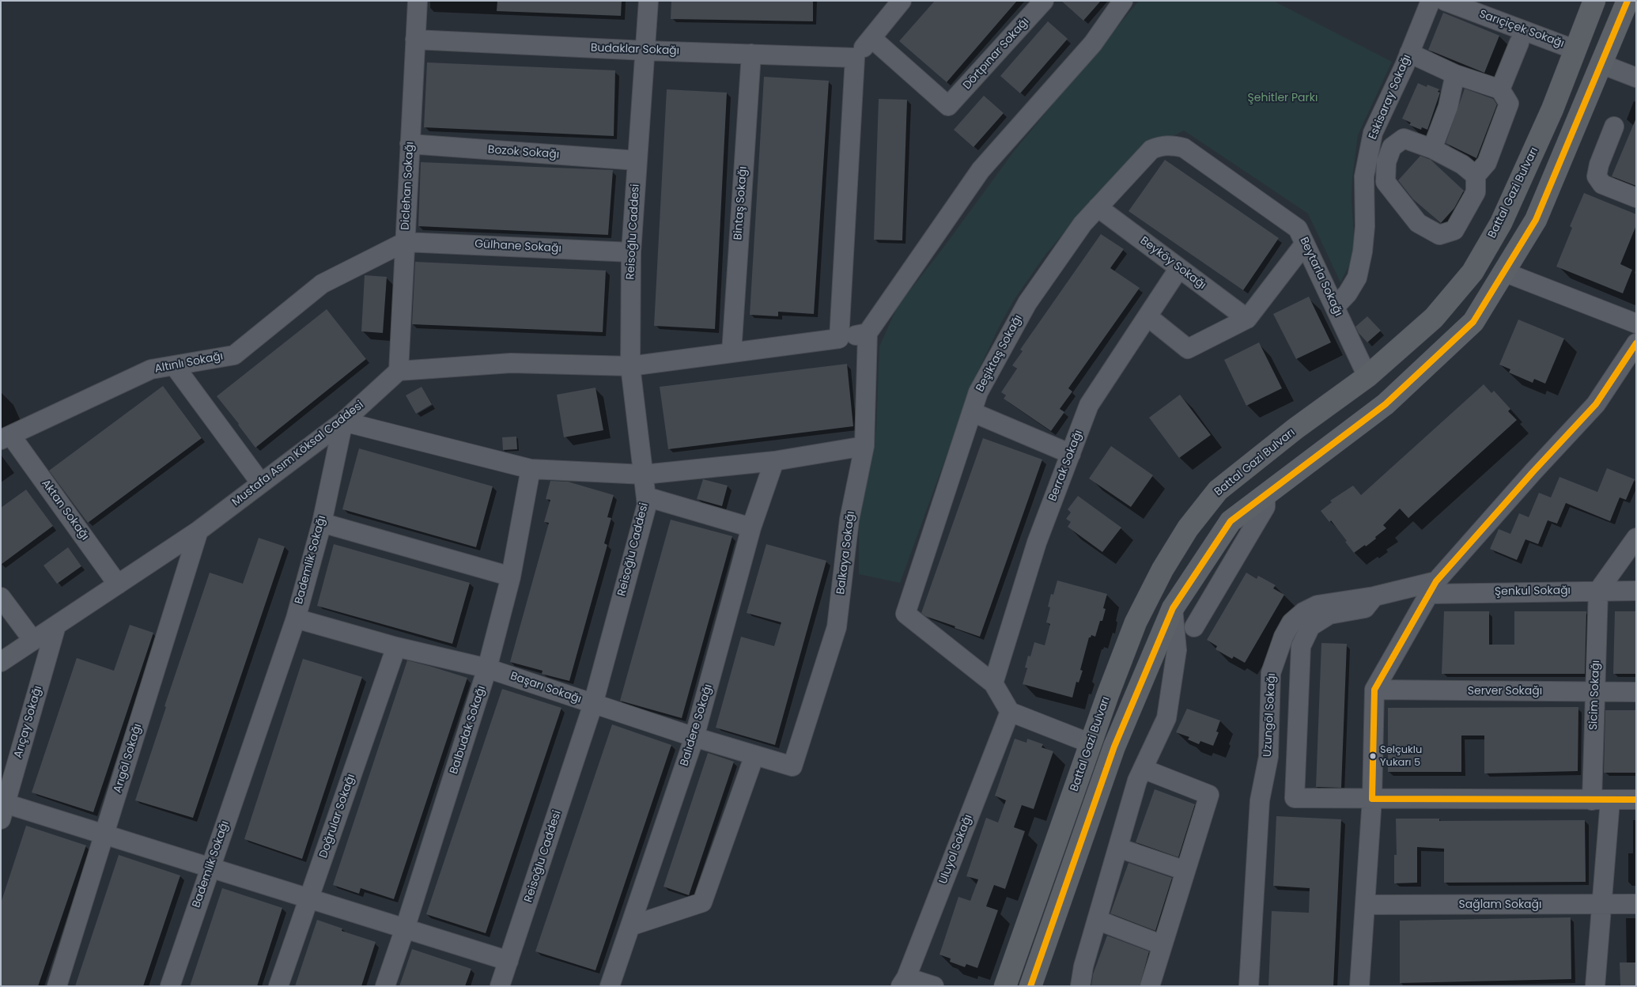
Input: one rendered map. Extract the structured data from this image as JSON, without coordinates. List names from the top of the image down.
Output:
{
  "streets": {
    "main road": ["Battal Gazi Bulvarı"],
    "street": [
      "Sarıçiçek Sokağı",
      "Budaklar Sokağı",
      "Dörtpınar Sokağı",
      "Eskisaray Sokağı",
      "Bozok Sokağı",
      "Diclehan Sokağı",
      "Bintaş Sokağı",
      "Reisoğlu Caddesi",
      "Gülhane Sokağı",
      "Beyköy Sokağı",
      "Beytarla Sokağı",
      "Beşiktaş Sokağı",
      "Altınlı Sokağı",
      "Mustafa Asım Köksal Caddesi",
      "Berrak Sokağı",
      "Aktan Sokağı",
      "Balkaya Sokağı",
      "Bademlik Sokağı",
      "Şenkul Sokağı",
      "Başarı Sokağı",
      "Server Sokağı",
      "Sicim Sokağı",
      "Uzungöl Sokağı",
      "Arıçay Sokağı",
      "Balıdere Sokağı",
      "Balbudak Sokağı",
      "Arıgöl Sokağı",
      "Doğrular Sokağı",
      "Uluyol Sokağı",
      "Sağlam Sokağı"
    ]
  },
  "crossings": [
    ["Sarıçiçek Sokağı", "Battal Gazi Bulvarı"],
    ["Budaklar Sokağı", "Diclehan Sokağı"],
    ["Budaklar Sokağı", "Bintaş Sokağı"],
    ["Budaklar Sokağı", "Reisoğlu Caddesi"],
    ["Eskisaray Sokağı", "Beytarla Sokağı"],
    ["Bozok Sokağı", "Diclehan Sokağı"],
    ["Bozok Sokağı", "Reisoğlu Caddesi"],
    ["Diclehan Sokağı", "Gülhane Sokağı"],
    ["Diclehan Sokağı", "Altınlı Sokağı"],
    ["Diclehan Sokağı", "Mustafa Asım Köksal Caddesi"],
    ["Battal Gazi Bulvarı", "Beytarla Sokağı"],
    ["Reisoğlu Caddesi", "Gülhane Sokağı"],
    ["Reisoğlu Caddesi", "Başarı Sokağı"],
    ["Gülhane Sokağı", "Altınlı Sokağı"],
    ["Beyköy Sokağı", "Beşiktaş Sokağı"],
    ["Beyköy Sokağı", "Berrak Sokağı"],
    ["Beytarla Sokağı", "Beşiktaş Sokağı"],
    ["Beşiktaş Sokağı", "Berrak Sokağı"],
    ["Altınlı Sokağı", "Aktan Sokağı"],
    ["Mustafa Asım Köksal Caddesi", "Aktan Sokağı"],
    ["Mustafa Asım Köksal Caddesi", "Bademlik Sokağı"],
    ["Mustafa Asım Köksal Caddesi", "Arıçay Sokağı"],
    ["Mustafa Asım Köksal Caddesi", "Arıgöl Sokağı"],
    ["Balkaya Sokağı", "Başarı Sokağı"],
    ["Bademlik Sokağı", "Başarı Sokağı"],
    ["Şenkul Sokağı", "Sicim Sokağı"],
    ["Şenkul Sokağı", "Uzungöl Sokağı"],
    ["Başarı Sokağı", "Balıdere Sokağı"],
    ["Başarı Sokağı", "Balbudak Sokağı"],
    ["Başarı Sokağı", "Doğrular Sokağı"],
    ["Server Sokağı", "Sicim Sokağı"]
  ],
  "parks": ["Şehitler Parkı"],
  "places": ["Selçuklu Yukarı 5"]
}
